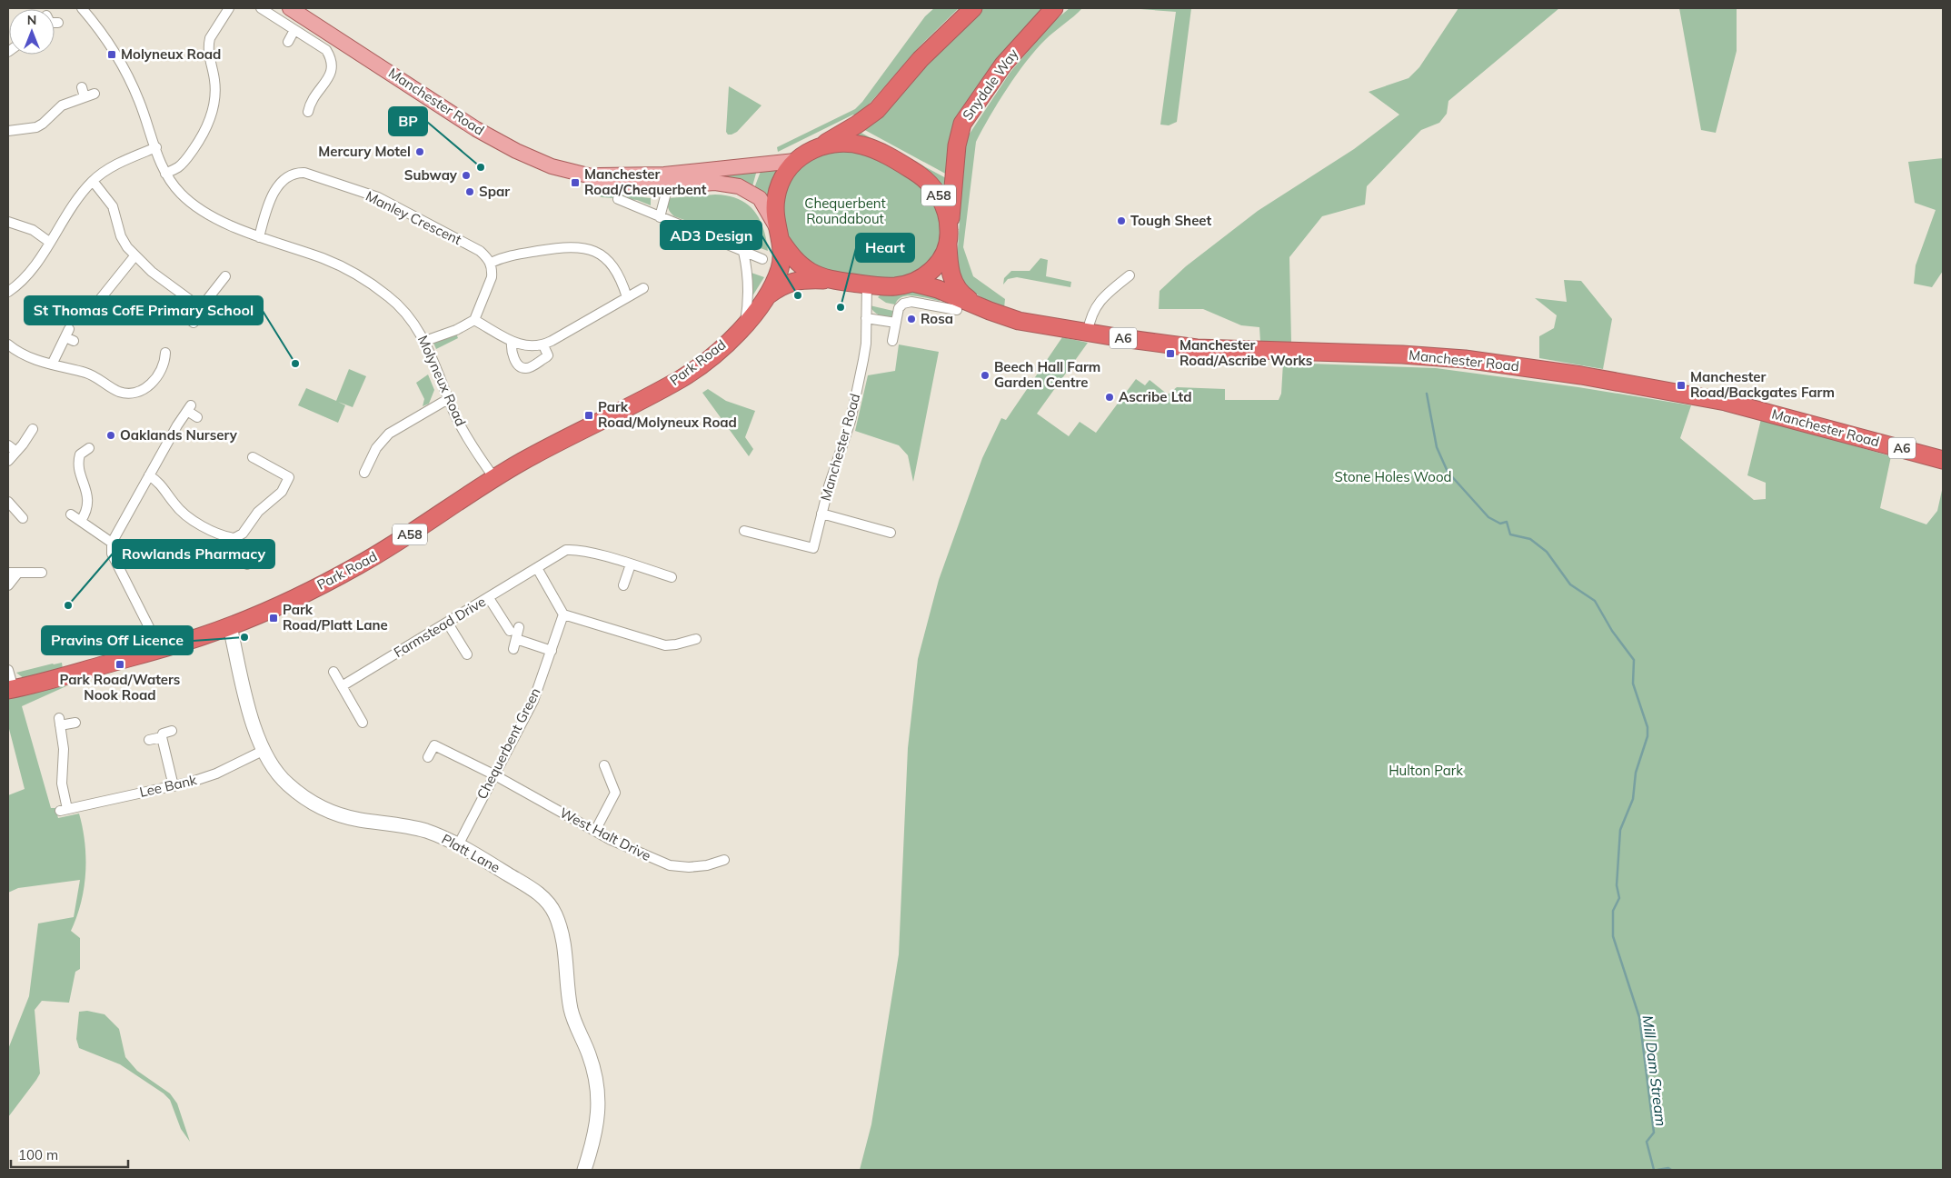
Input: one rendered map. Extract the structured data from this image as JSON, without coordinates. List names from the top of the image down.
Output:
{
  "streets": {
    "highway": [
      "Snydale Way",
      "Manchester Road",
      "A58",
      "A6",
      "Park Road"
    ],
    "street": [
      "Manley Crescent",
      "Molyneux Road",
      "Farmstead Drive",
      "Chequerbent Green",
      "Lee Bank",
      "West Halt Drive",
      "Platt Lane"
    ]
  },
  "crossings": [
    ["Snydale Way", "Manchester Road"],
    ["Snydale Way", "A58"],
    ["Snydale Way", "Park Road"],
    ["Manchester Road", "A58"],
    ["Manchester Road", "Park Road"],
    ["A58", "Park Road"],
    ["Manley Crescent", "Molyneux Road"],
    ["Park Road", "Molyneux Road"],
    ["Park Road", "Platt Lane"],
    ["Chequerbent Green", "West Halt Drive"],
    ["Chequerbent Green", "Platt Lane"],
    ["Lee Bank", "Platt Lane"]
  ],
  "water": ["Mill Dam Stream"],
  "parks": ["Chequerbent Roundabout", "Stone Holes Wood", "Hulton Park"],
  "places": {
    "transit": [
      "Molyneux Road",
      "Manchester Road/Chequerbent",
      "Manchester Road/Ascribe Works",
      "Manchester Road/Backgates Farm",
      "Park Road/Molyneux Road",
      "Park Road/Platt Lane",
      "Park Road/Waters Nook Road"
    ],
    "other": [
      "Mercury Motel",
      "BP",
      "Subway",
      "Spar",
      "Tough Sheet",
      "AD3 Design",
      "Heart",
      "Rosa",
      "St Thomas CofE Primary School",
      "Beech Hall Farm Garden Centre",
      "Ascribe Ltd",
      "Oaklands Nursery",
      "Rowlands Pharmacy",
      "Pravins Off Licence"
    ]
  },
  "scale_bar": "100 m",
  "north": "top"
}
